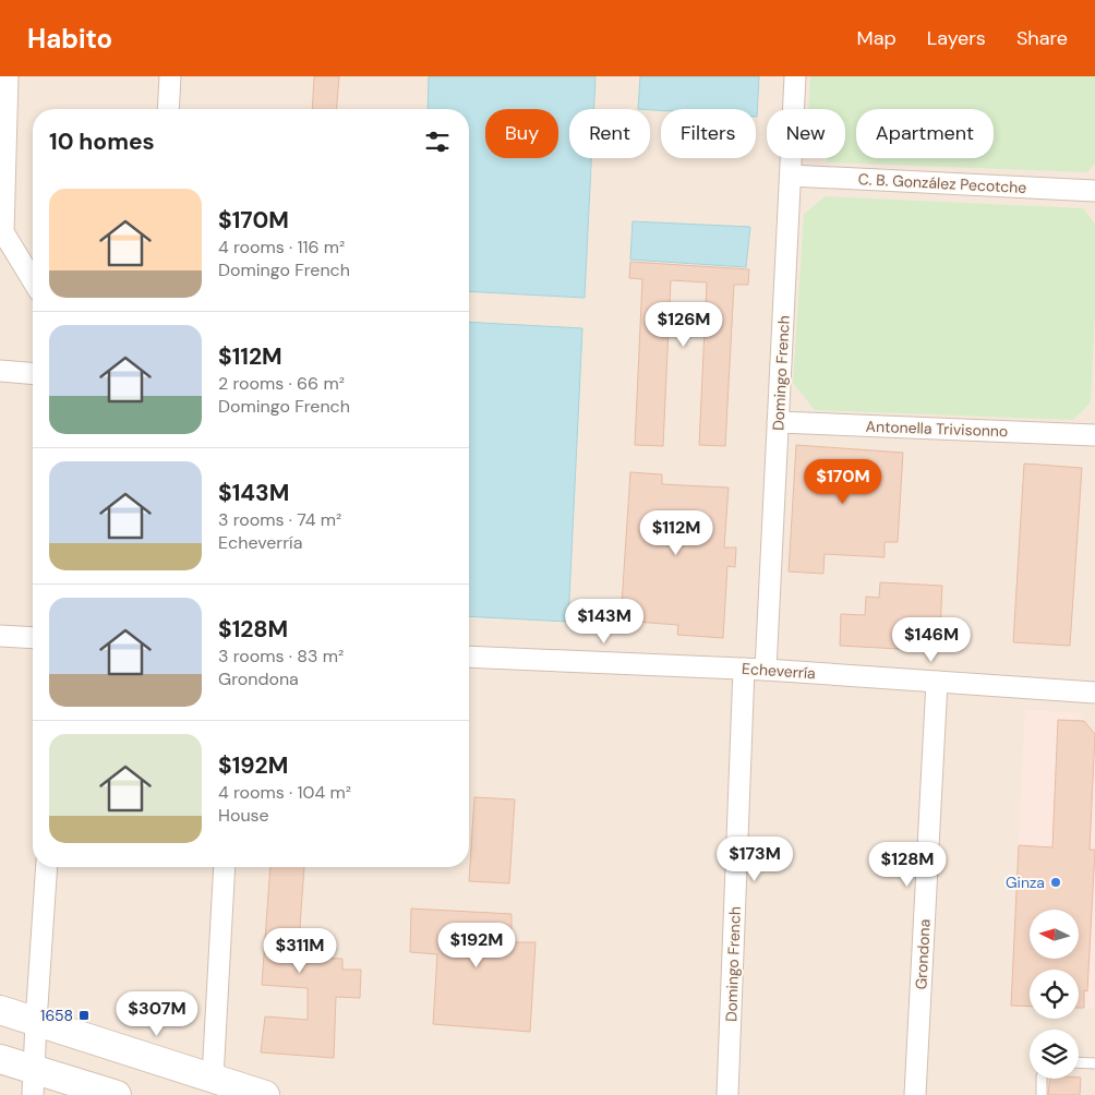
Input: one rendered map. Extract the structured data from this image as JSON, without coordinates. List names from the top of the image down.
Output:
{
  "streets": {
    "street": [
      "C. B. González Pecotche",
      "Domingo French",
      "Antonella Trivisonno",
      "Echeverría",
      "Grondona"
    ]
  },
  "crossings": [
    ["C. B. González Pecotche", "Domingo French"],
    ["Domingo French", "Antonella Trivisonno"],
    ["Domingo French", "Echeverría"],
    ["Echeverría", "Grondona"]
  ],
  "places": {
    "other": ["Ginza"],
    "transit": ["1658"]
  },
  "north": "left",
  "page": {
    "header": "Habito",
    "nav": ["Map", "Layers", "Share"],
    "chip": [
      "Buy",
      "Rent",
      "Filters",
      "New",
      "Apartment"
    ],
    "heading": "10 homes",
    "list": [
      {
        "name": "$170M",
        "note": "4 rooms · 116 m² · Domingo French"
      },
      {
        "name": "$112M",
        "note": "2 rooms · 66 m² · Domingo French"
      },
      {
        "name": "$143M",
        "note": "3 rooms · 74 m² · Echeverría"
      },
      {
        "name": "$128M",
        "note": "3 rooms · 83 m² · Grondona"
      },
      {
        "name": "$192M",
        "note": "4 rooms · 104 m² · House"
      }
    ],
    "price": [
      "$126M",
      "$170M",
      "$112M",
      "$143M",
      "$146M",
      "$173M",
      "$128M",
      "$192M",
      "$311M",
      "$307M"
    ]
  }
}
